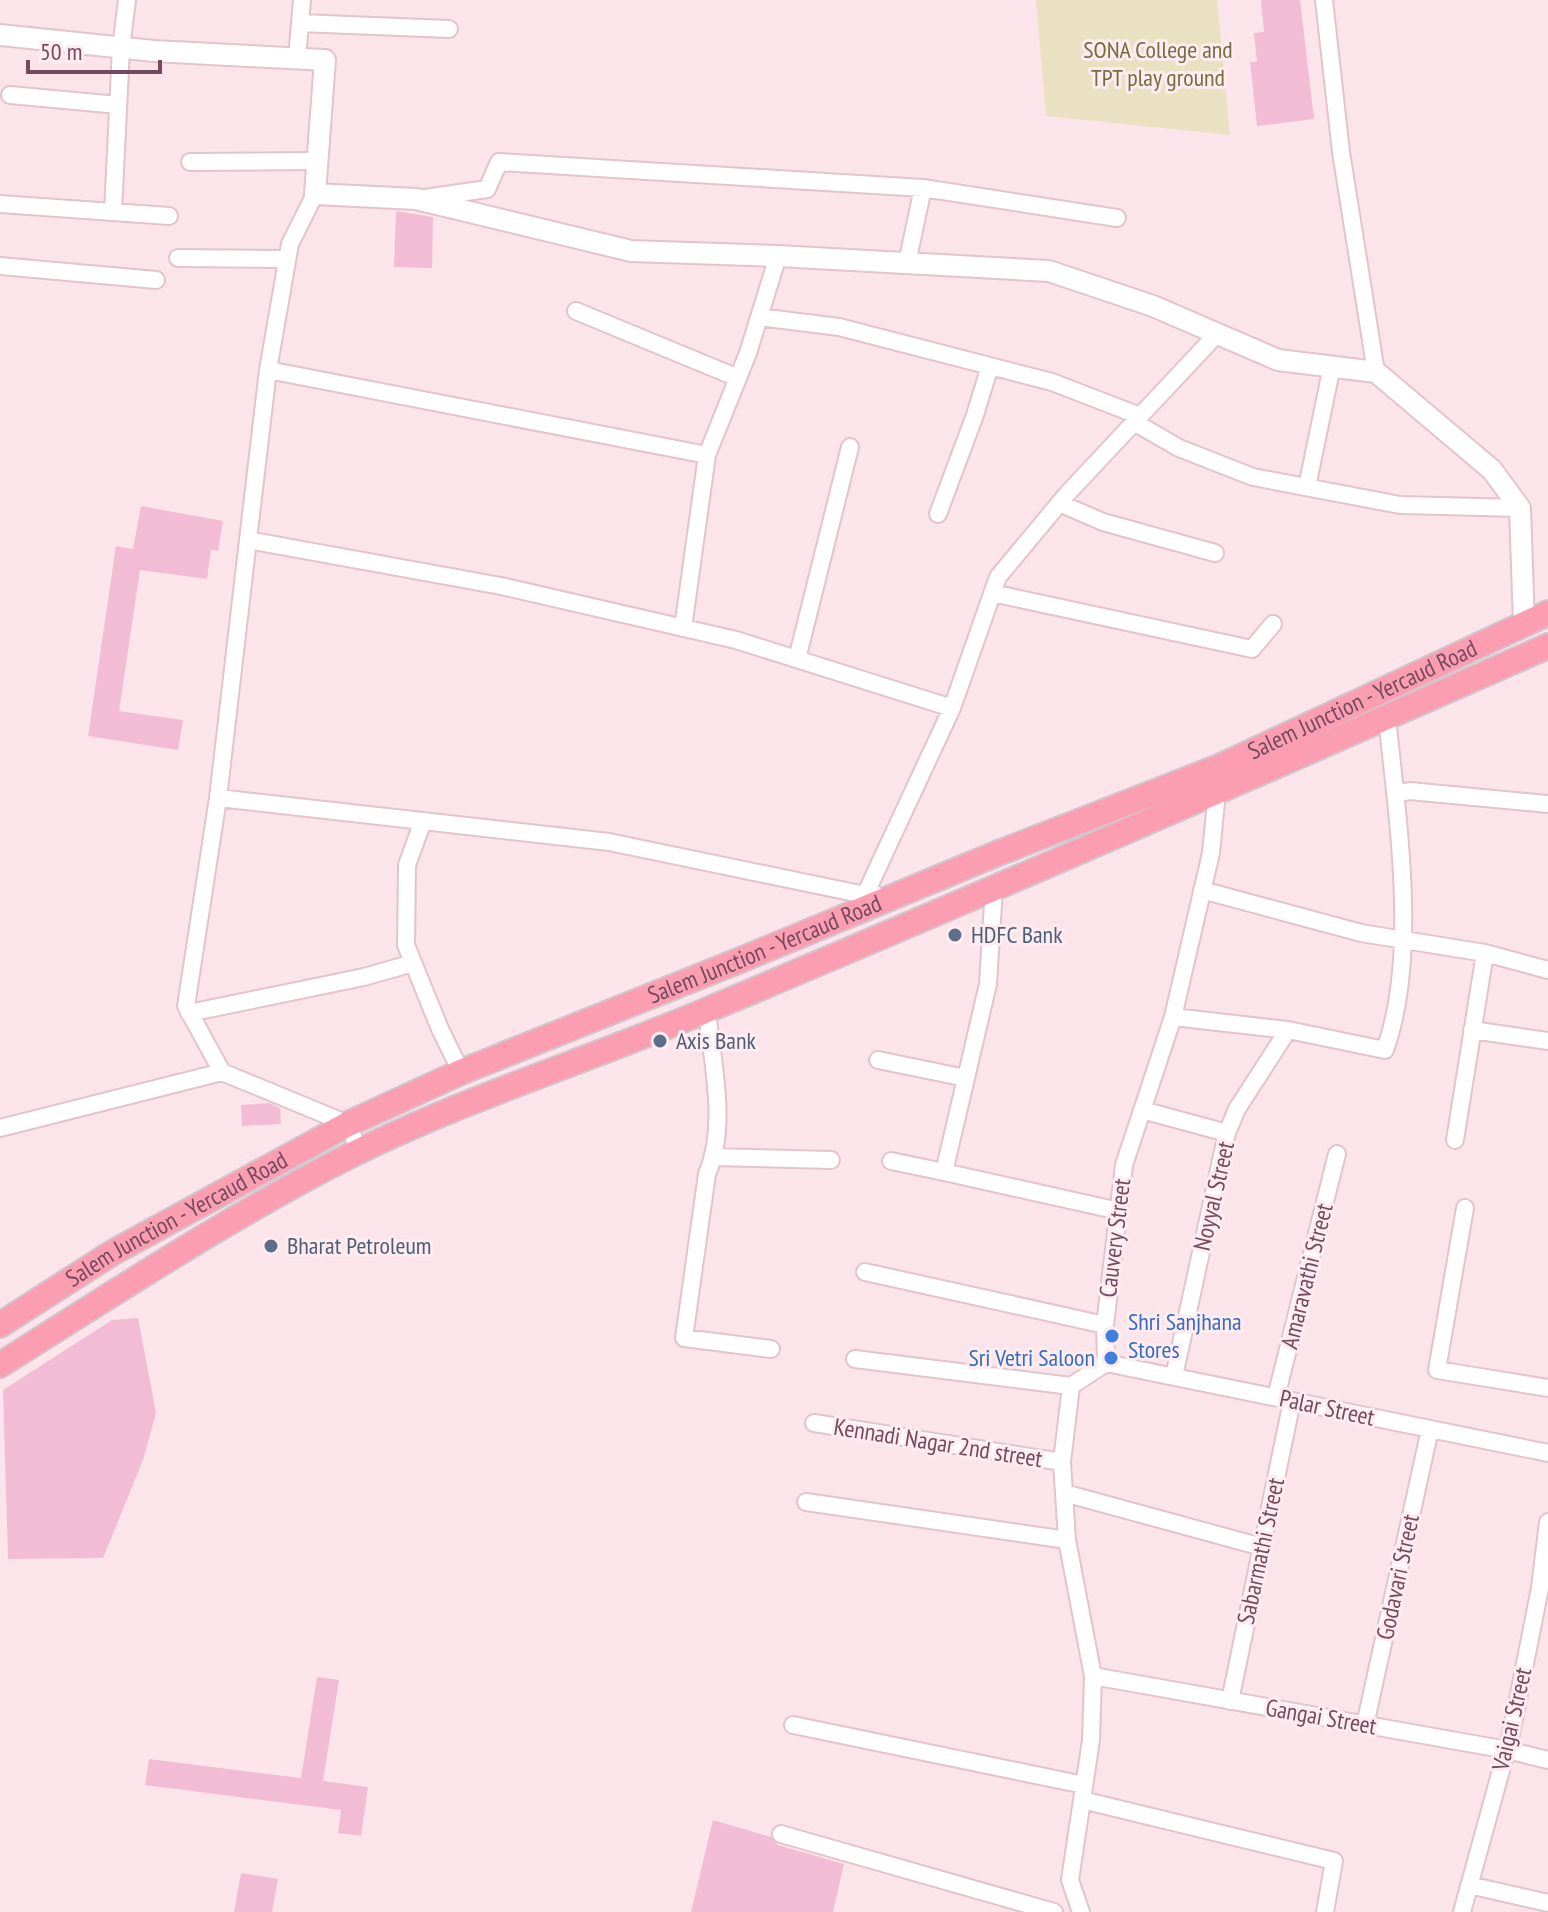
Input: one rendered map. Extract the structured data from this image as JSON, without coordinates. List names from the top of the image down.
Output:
{
  "streets": {
    "main road": ["Salem Junction - Yercaud Road"],
    "street": [
      "Noyyal Street",
      "Cauvery Street",
      "Amaravathi Street",
      "Palar Street",
      "Kennadi Nagar 2nd street",
      "Sabarmathi Street",
      "Godavari Street",
      "Gangai Street",
      "Vaigai Street"
    ]
  },
  "crossings": [
    ["Noyyal Street", "Palar Street"],
    ["Cauvery Street", "Palar Street"],
    ["Amaravathi Street", "Palar Street"],
    ["Amaravathi Street", "Sabarmathi Street"],
    ["Palar Street", "Sabarmathi Street"],
    ["Palar Street", "Godavari Street"],
    ["Sabarmathi Street", "Gangai Street"],
    ["Godavari Street", "Gangai Street"],
    ["Gangai Street", "Vaigai Street"]
  ],
  "parks": ["SONA College and TPT play ground"],
  "places": [
    "HDFC Bank",
    "Axis Bank",
    "Bharat Petroleum",
    "Shri Sanjhana Stores",
    "Sri Vetri Saloon"
  ],
  "scale_bar": "50 m"
}
